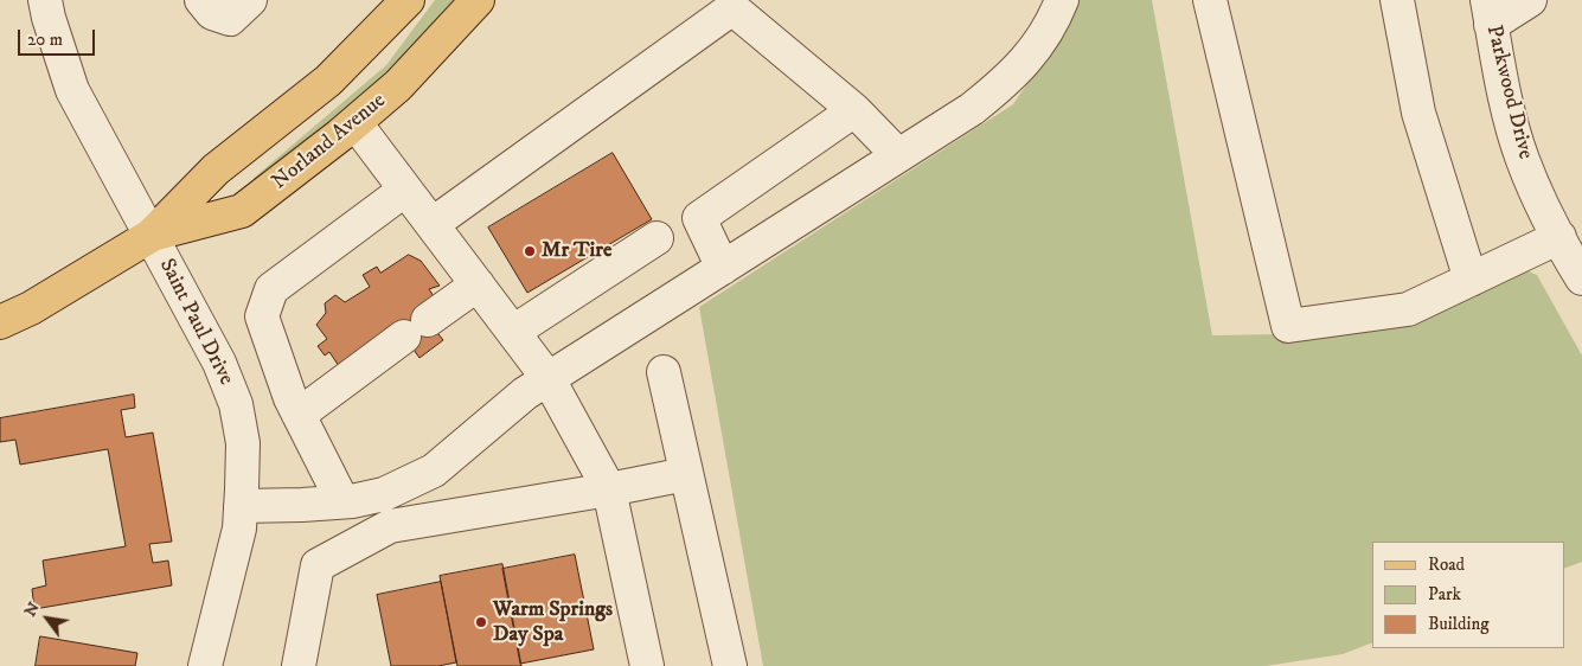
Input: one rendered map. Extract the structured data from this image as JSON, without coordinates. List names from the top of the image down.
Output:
{
  "streets": {
    "main road": ["Norland Avenue"],
    "street": ["Parkwood Drive", "Saint Paul Drive"]
  },
  "crossings": [
    ["Norland Avenue", "Saint Paul Drive"]
  ],
  "places": ["Mr Tire", "Warm Springs Day Spa"],
  "legend": ["Road", "Park", "Building"],
  "scale_bar": "20 m",
  "north": "top left"
}
